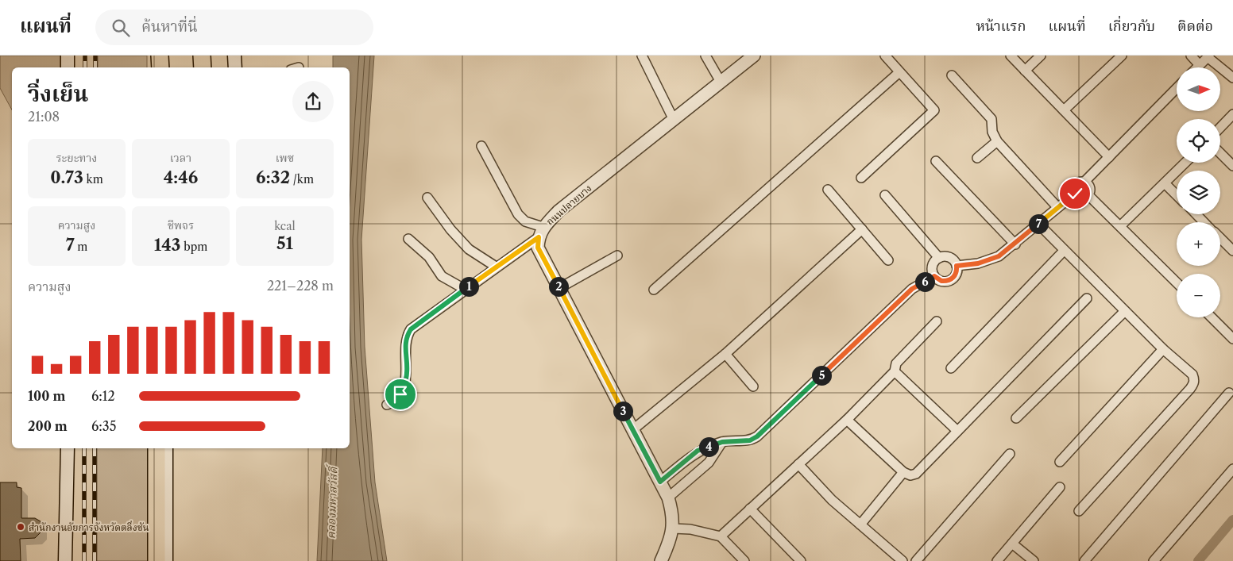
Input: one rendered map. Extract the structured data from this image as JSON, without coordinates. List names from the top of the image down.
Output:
{
  "streets": {
    "street": ["ถนนปลายบาง"]
  },
  "water": ["คลองมหาสวัสดิ์"],
  "places": ["สํานักงานอัยการจังหวัดตลิ่งชัน"],
  "north": "right",
  "page": {
    "header": "แผนที่",
    "search": "ค้นหาที่นี่",
    "nav": [
      "หน้าแรก",
      "แผนที่",
      "เกี่ยวกับ",
      "ติดต่อ"
    ],
    "map_buttons": ["+", "−"],
    "heading": ["วิ่งเย็น", "21:08"],
    "stats": [
      ["ระยะทาง", "0.73 km"],
      ["เวลา", "4:46"],
      ["เพซ", "6:32 /km"],
      ["ความสูง", "7 m"],
      ["ชีพจร", "143 bpm"],
      ["kcal", "51"]
    ],
    "pins": [
      "7",
      "6",
      "1",
      "2",
      "5",
      "3",
      "4"
    ],
    "chart": ["ความสูง", "221–228 m"],
    "list": [
      {
        "name": "100 m",
        "note": "6:12"
      },
      {
        "name": "200 m",
        "note": "6:35"
      }
    ]
  }
}
